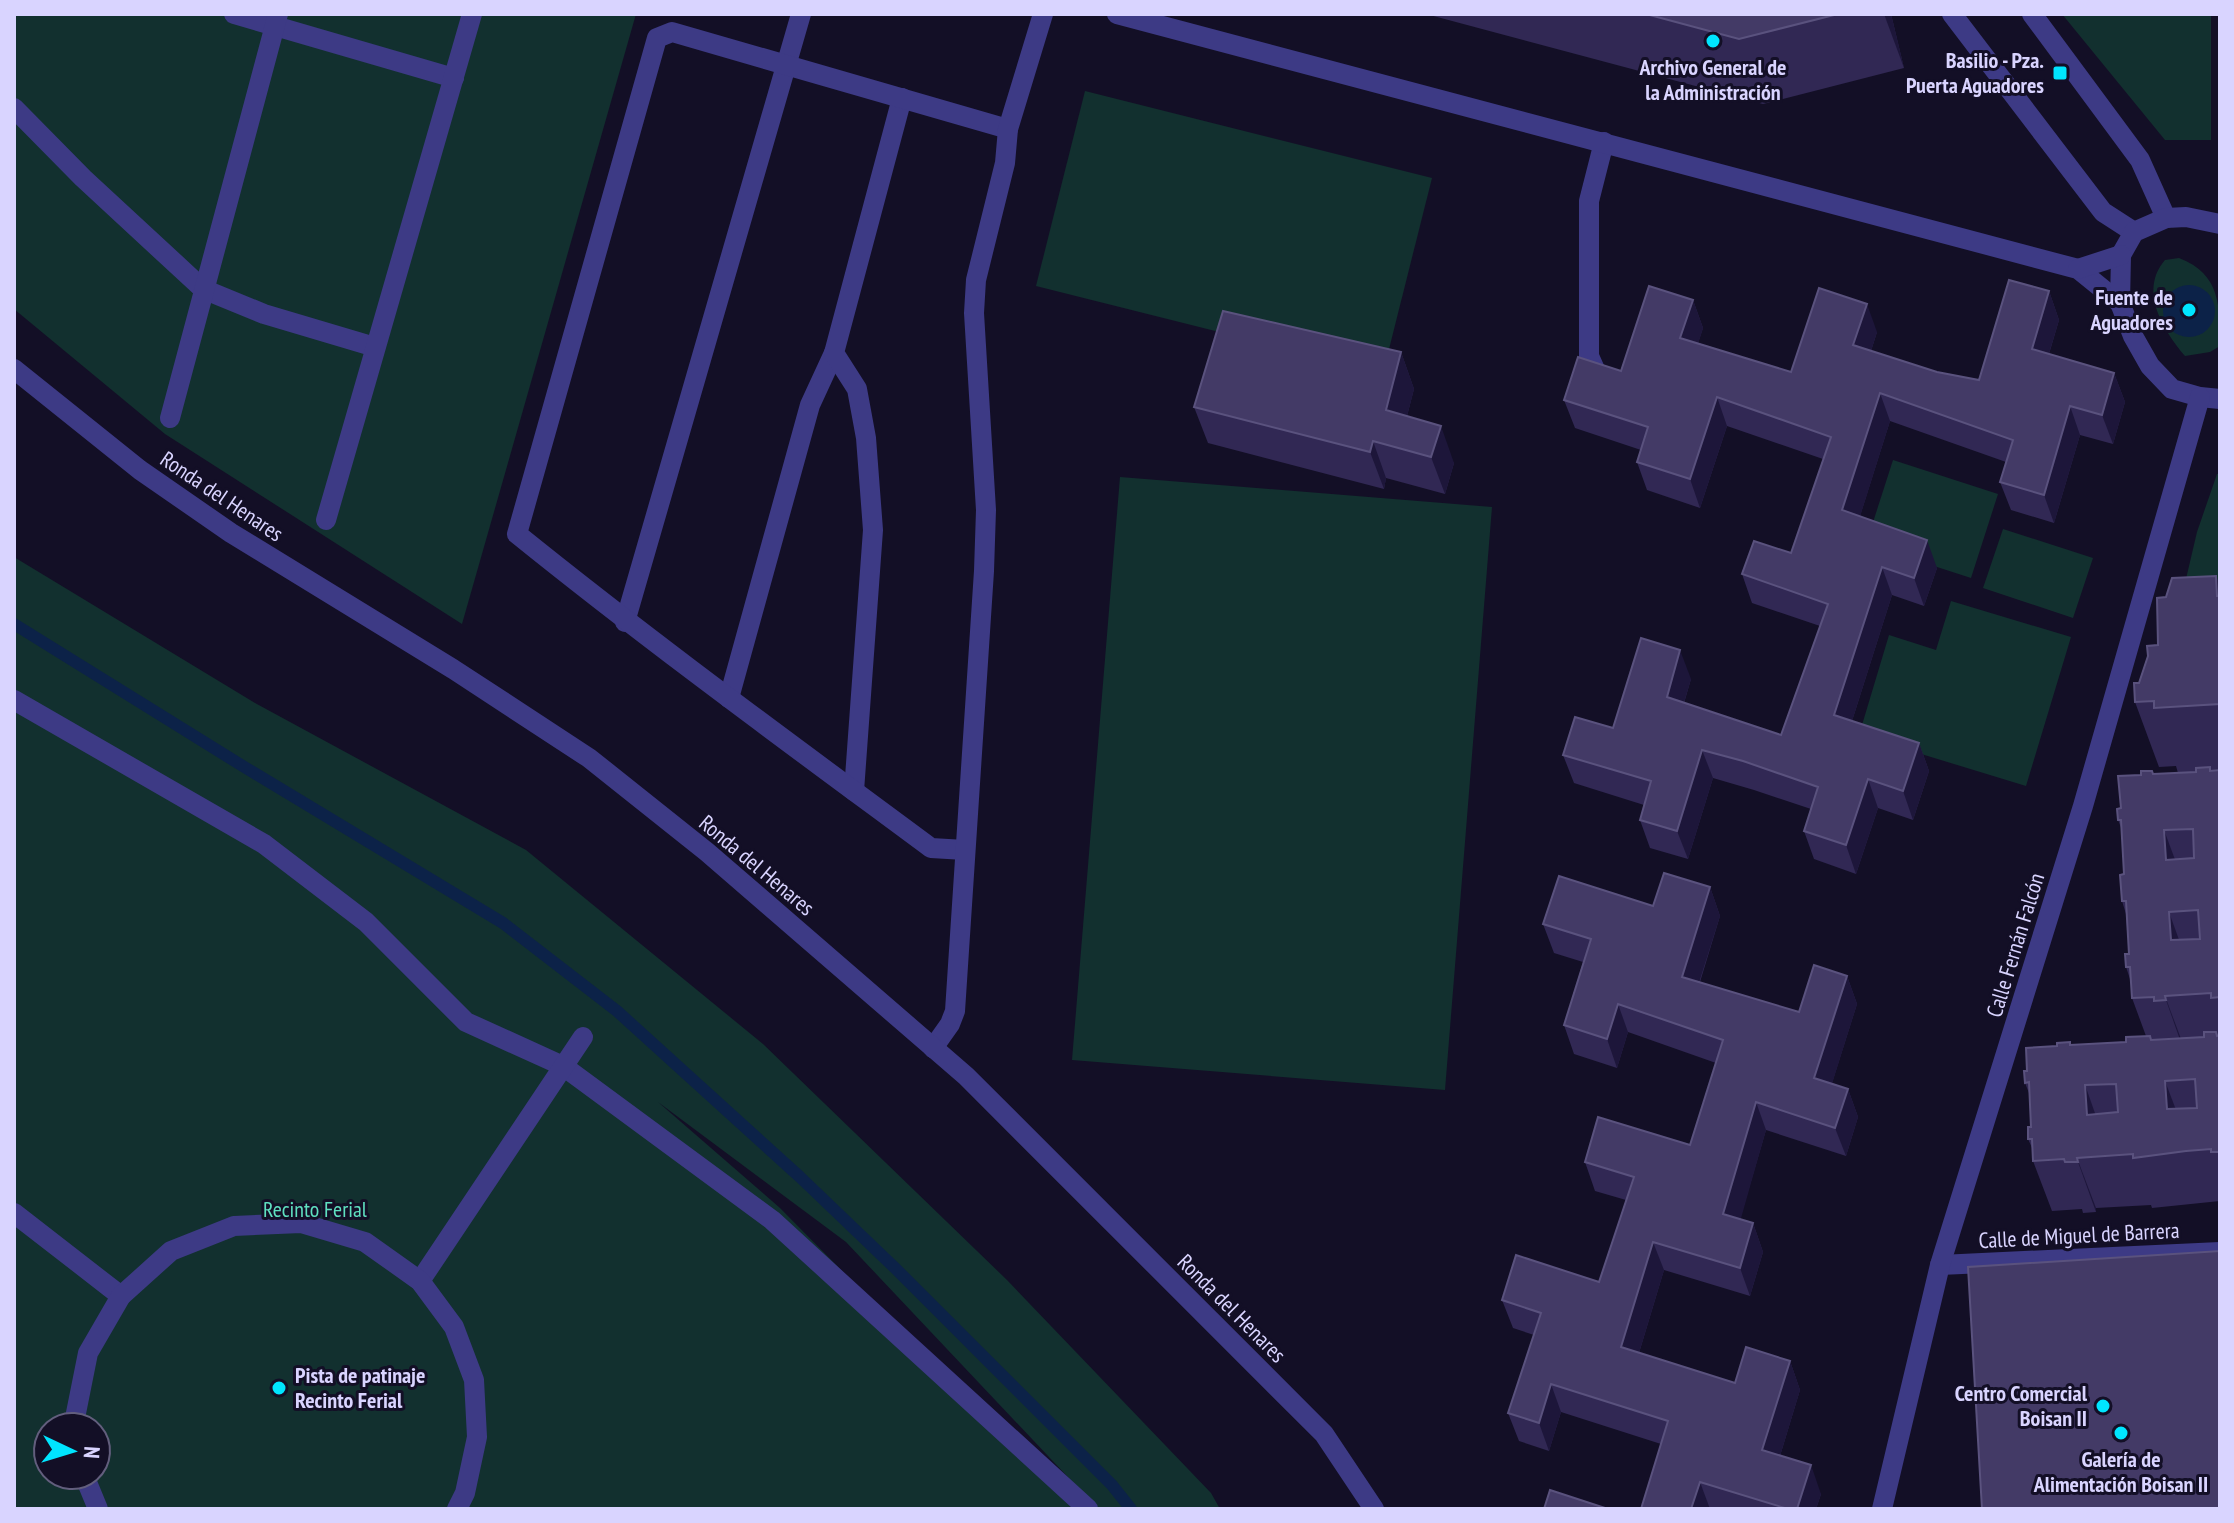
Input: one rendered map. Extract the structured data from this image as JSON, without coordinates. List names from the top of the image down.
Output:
{
  "streets": {
    "street": ["Ronda del Henares", "Calle Fernán Falcón", "Calle de Miguel de Barrera"]
  },
  "crossings": [
    ["Calle Fernán Falcón", "Calle de Miguel de Barrera"]
  ],
  "parks": ["Recinto Ferial"],
  "places": {
    "other": [
      "Archivo General de la Administración",
      "Fuente de Aguadores",
      "Pista de patinaje Recinto Ferial",
      "Centro Comercial Boisan II",
      "Galería de Alimentación Boisan II"
    ],
    "transit": ["Basilio - Pza. Puerta Aguadores"]
  },
  "north": "right"
}
